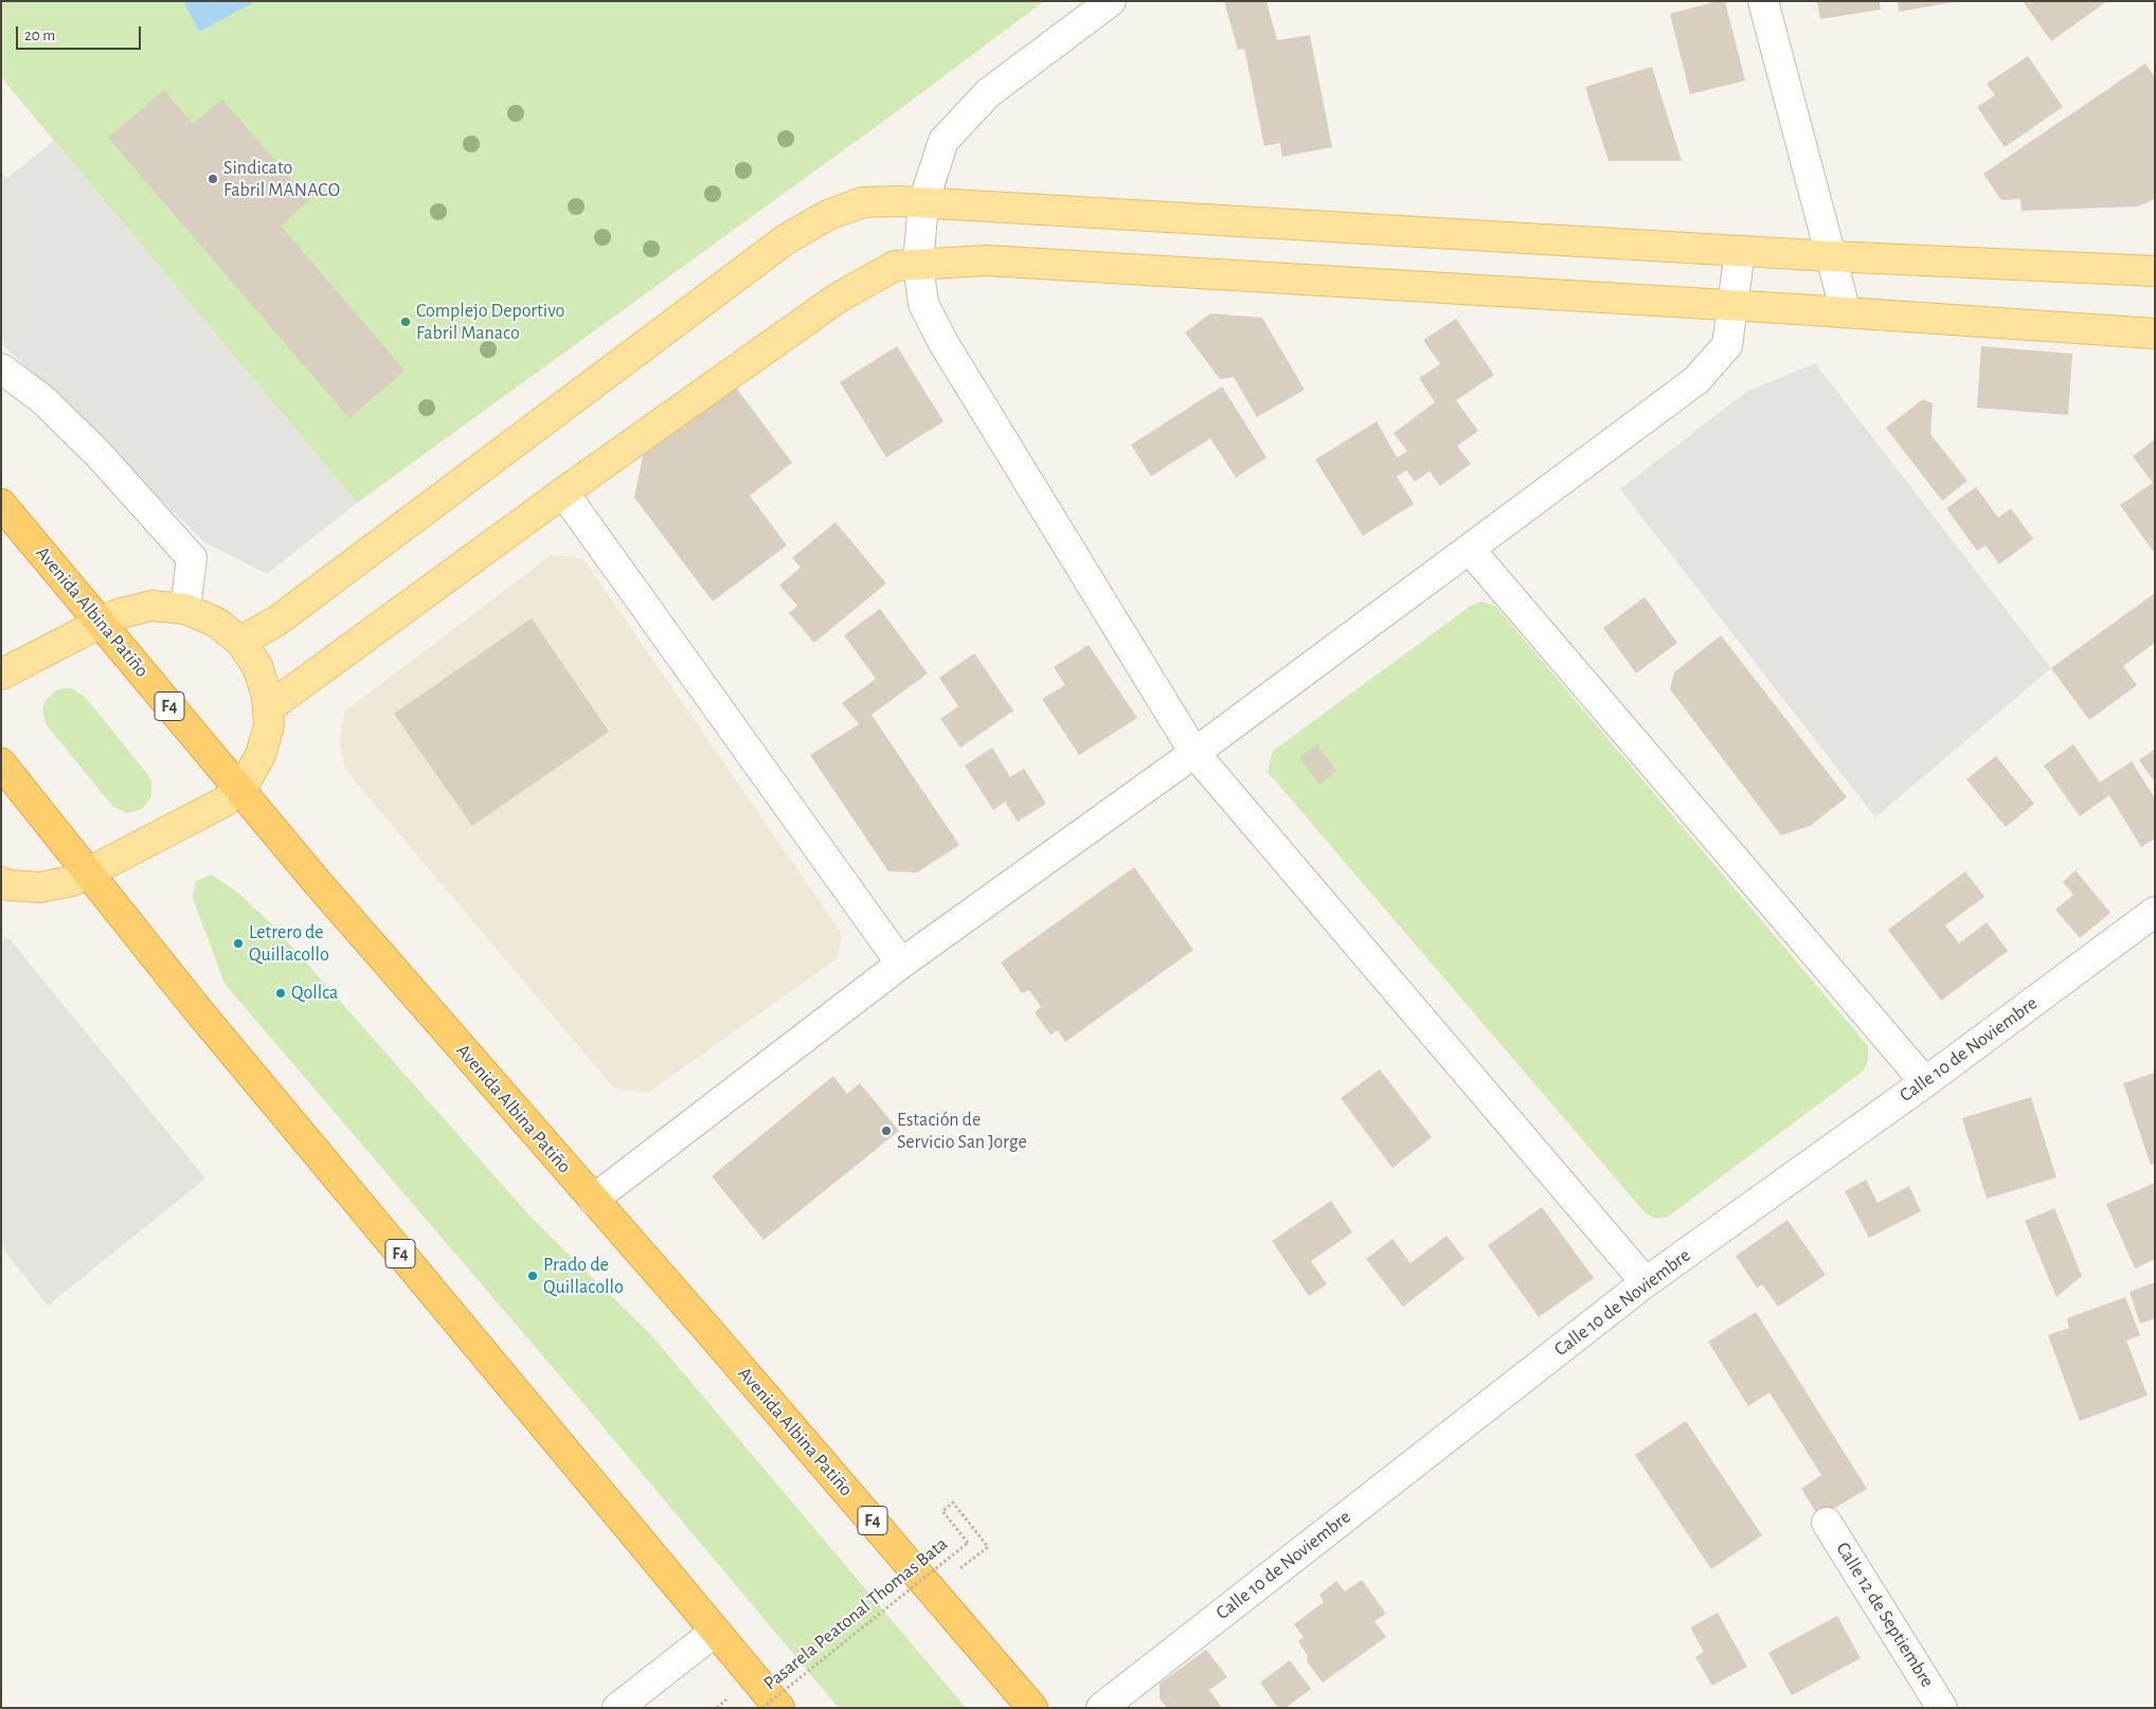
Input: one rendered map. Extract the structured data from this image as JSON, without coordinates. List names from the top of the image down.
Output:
{
  "streets": {
    "highway": ["Avenida Albina Patiño", "F4"],
    "street": ["Calle 10 de Noviembre", "Calle 12 de Septiembre"],
    "path": ["Pasarela Peatonal Thomas Bata"]
  },
  "places": [
    "Sindicato Fabril MANACO",
    "Complejo Deportivo Fabril Manaco",
    "Letrero de Quillacollo",
    "Qollca",
    "Estación de Servicio San Jorge",
    "Prado de Quillacollo"
  ],
  "scale_bar": "20 m"
}
